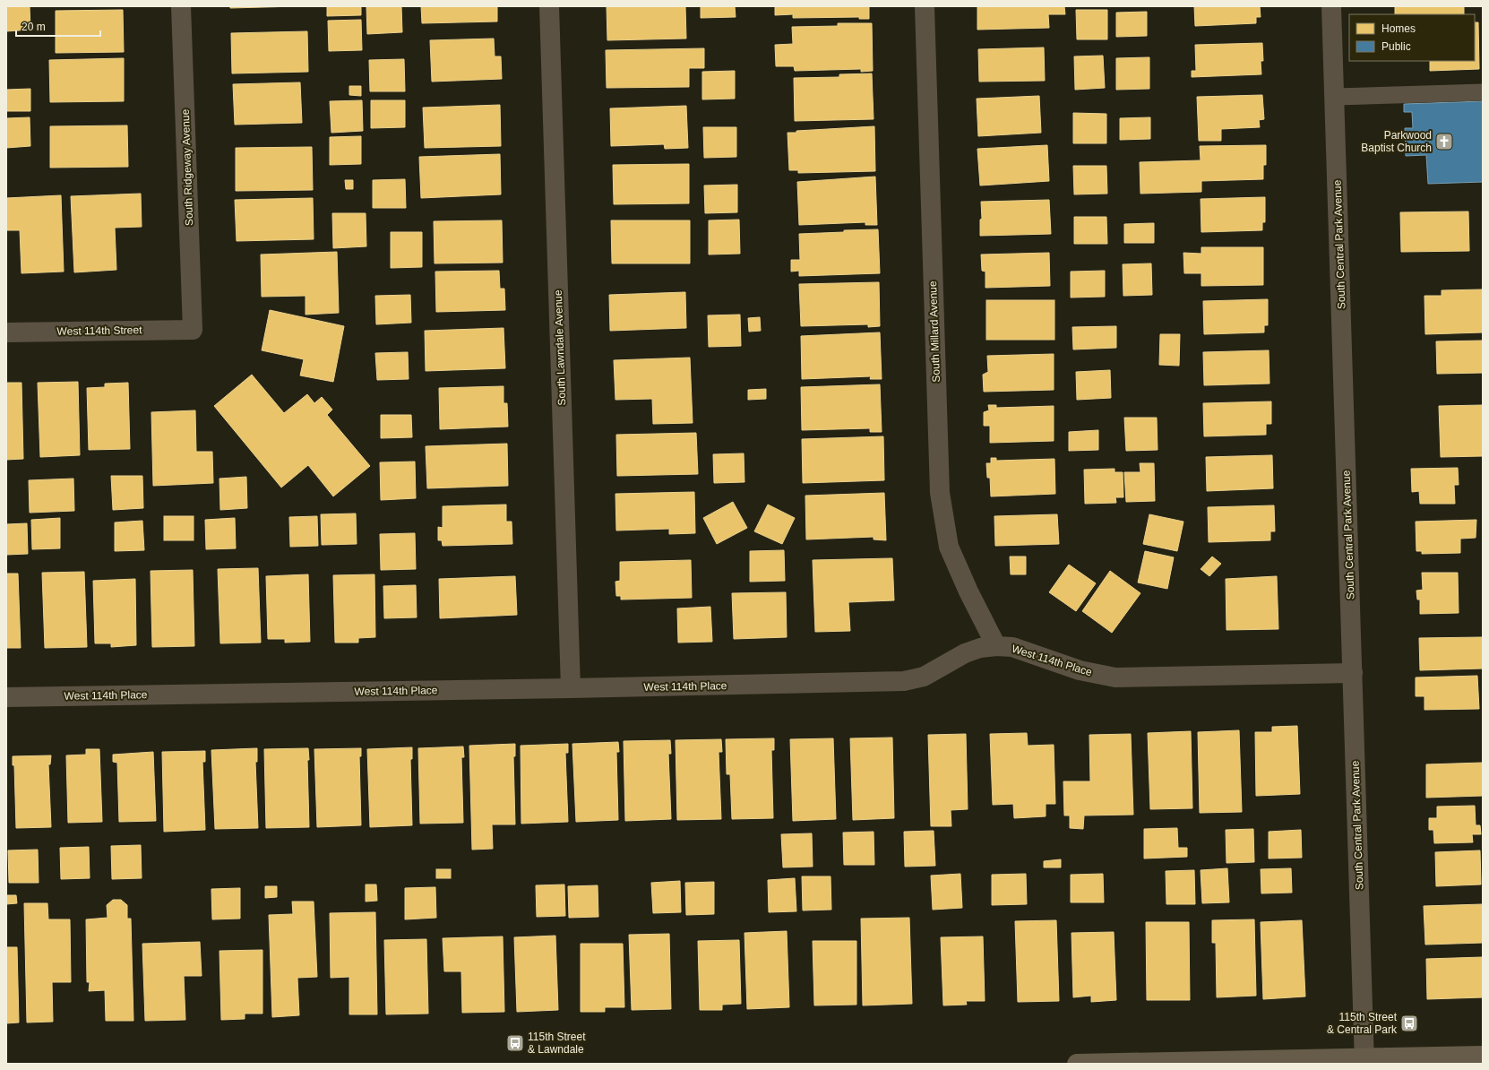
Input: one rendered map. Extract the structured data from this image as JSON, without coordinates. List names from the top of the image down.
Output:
{
  "streets": {
    "street": [
      "South Ridgeway Avenue",
      "South Central Park Avenue",
      "West 114th Street",
      "South Millard Avenue",
      "South Lawndale Avenue",
      "West 114th Place"
    ]
  },
  "crossings": [
    ["South Ridgeway Avenue", "West 114th Street"],
    ["South Central Park Avenue", "West 114th Place"],
    ["South Millard Avenue", "West 114th Place"],
    ["South Lawndale Avenue", "West 114th Place"]
  ],
  "places": {
    "church": ["Parkwood Baptist Church"],
    "bus stop": ["115th Street & Central Park", "115th Street & Lawndale"]
  },
  "legend": ["Homes", "Public"],
  "scale_bar": "20 m"
}
